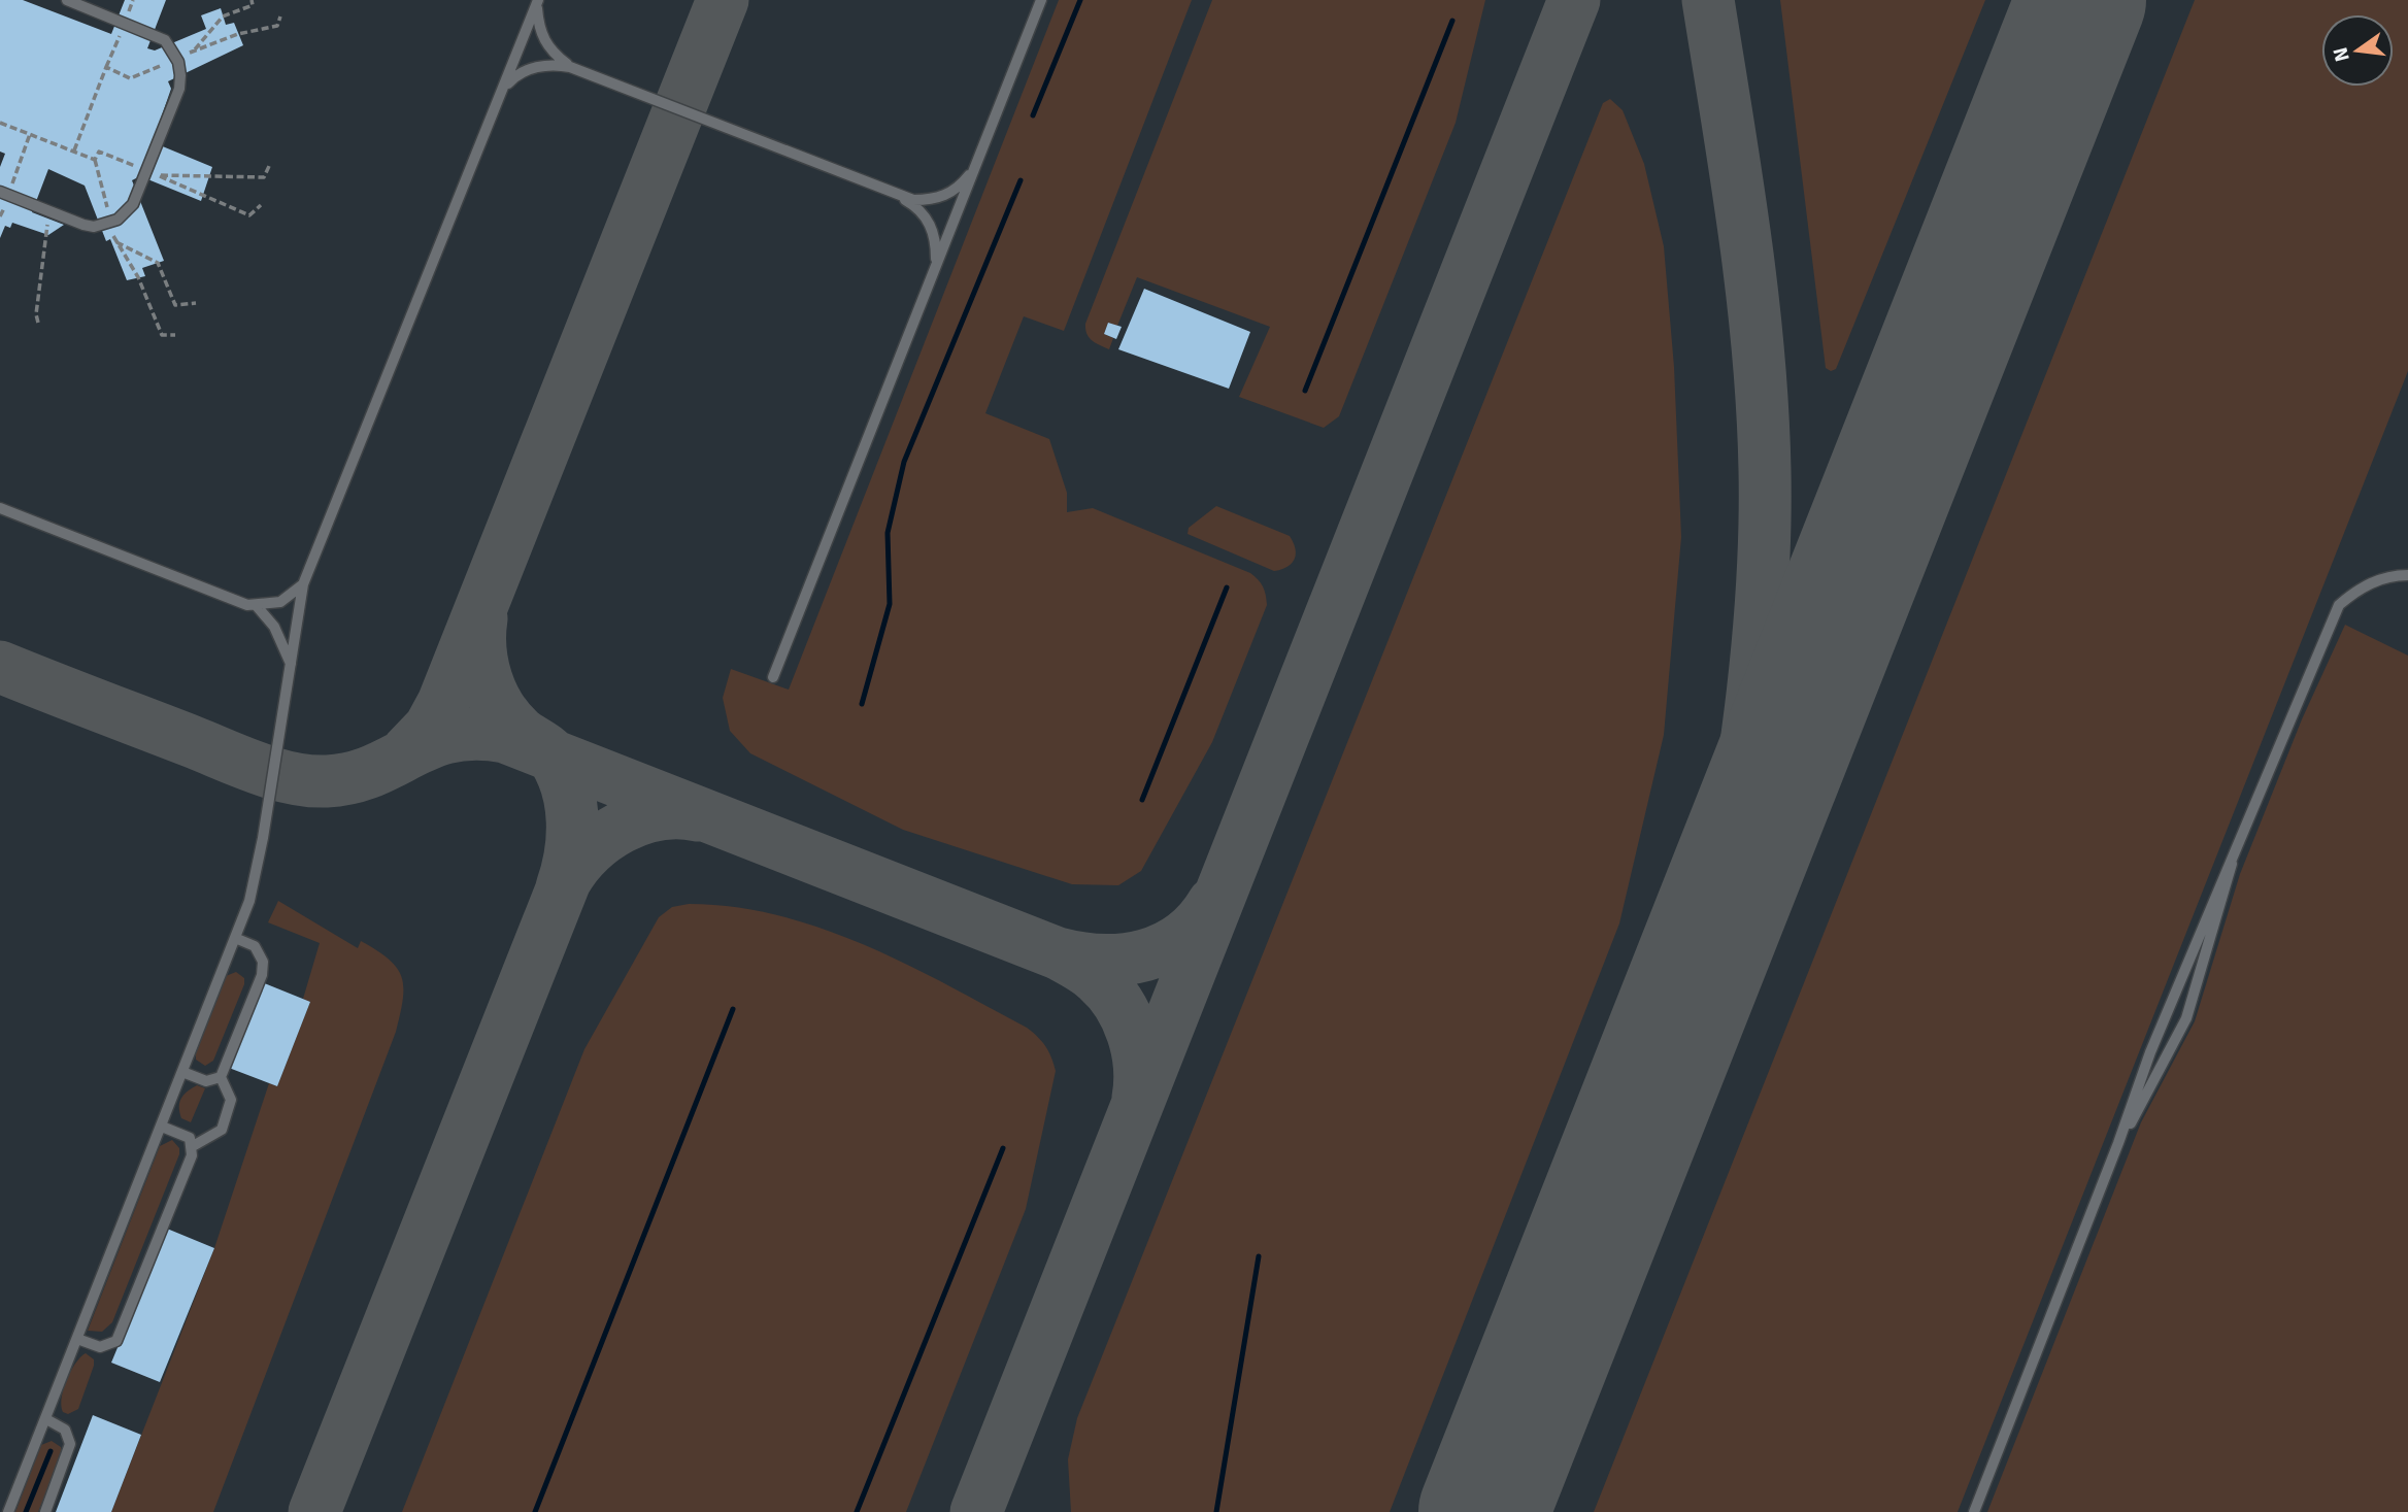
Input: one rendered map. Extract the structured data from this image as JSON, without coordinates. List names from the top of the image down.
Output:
{
  "north": "left"
}
